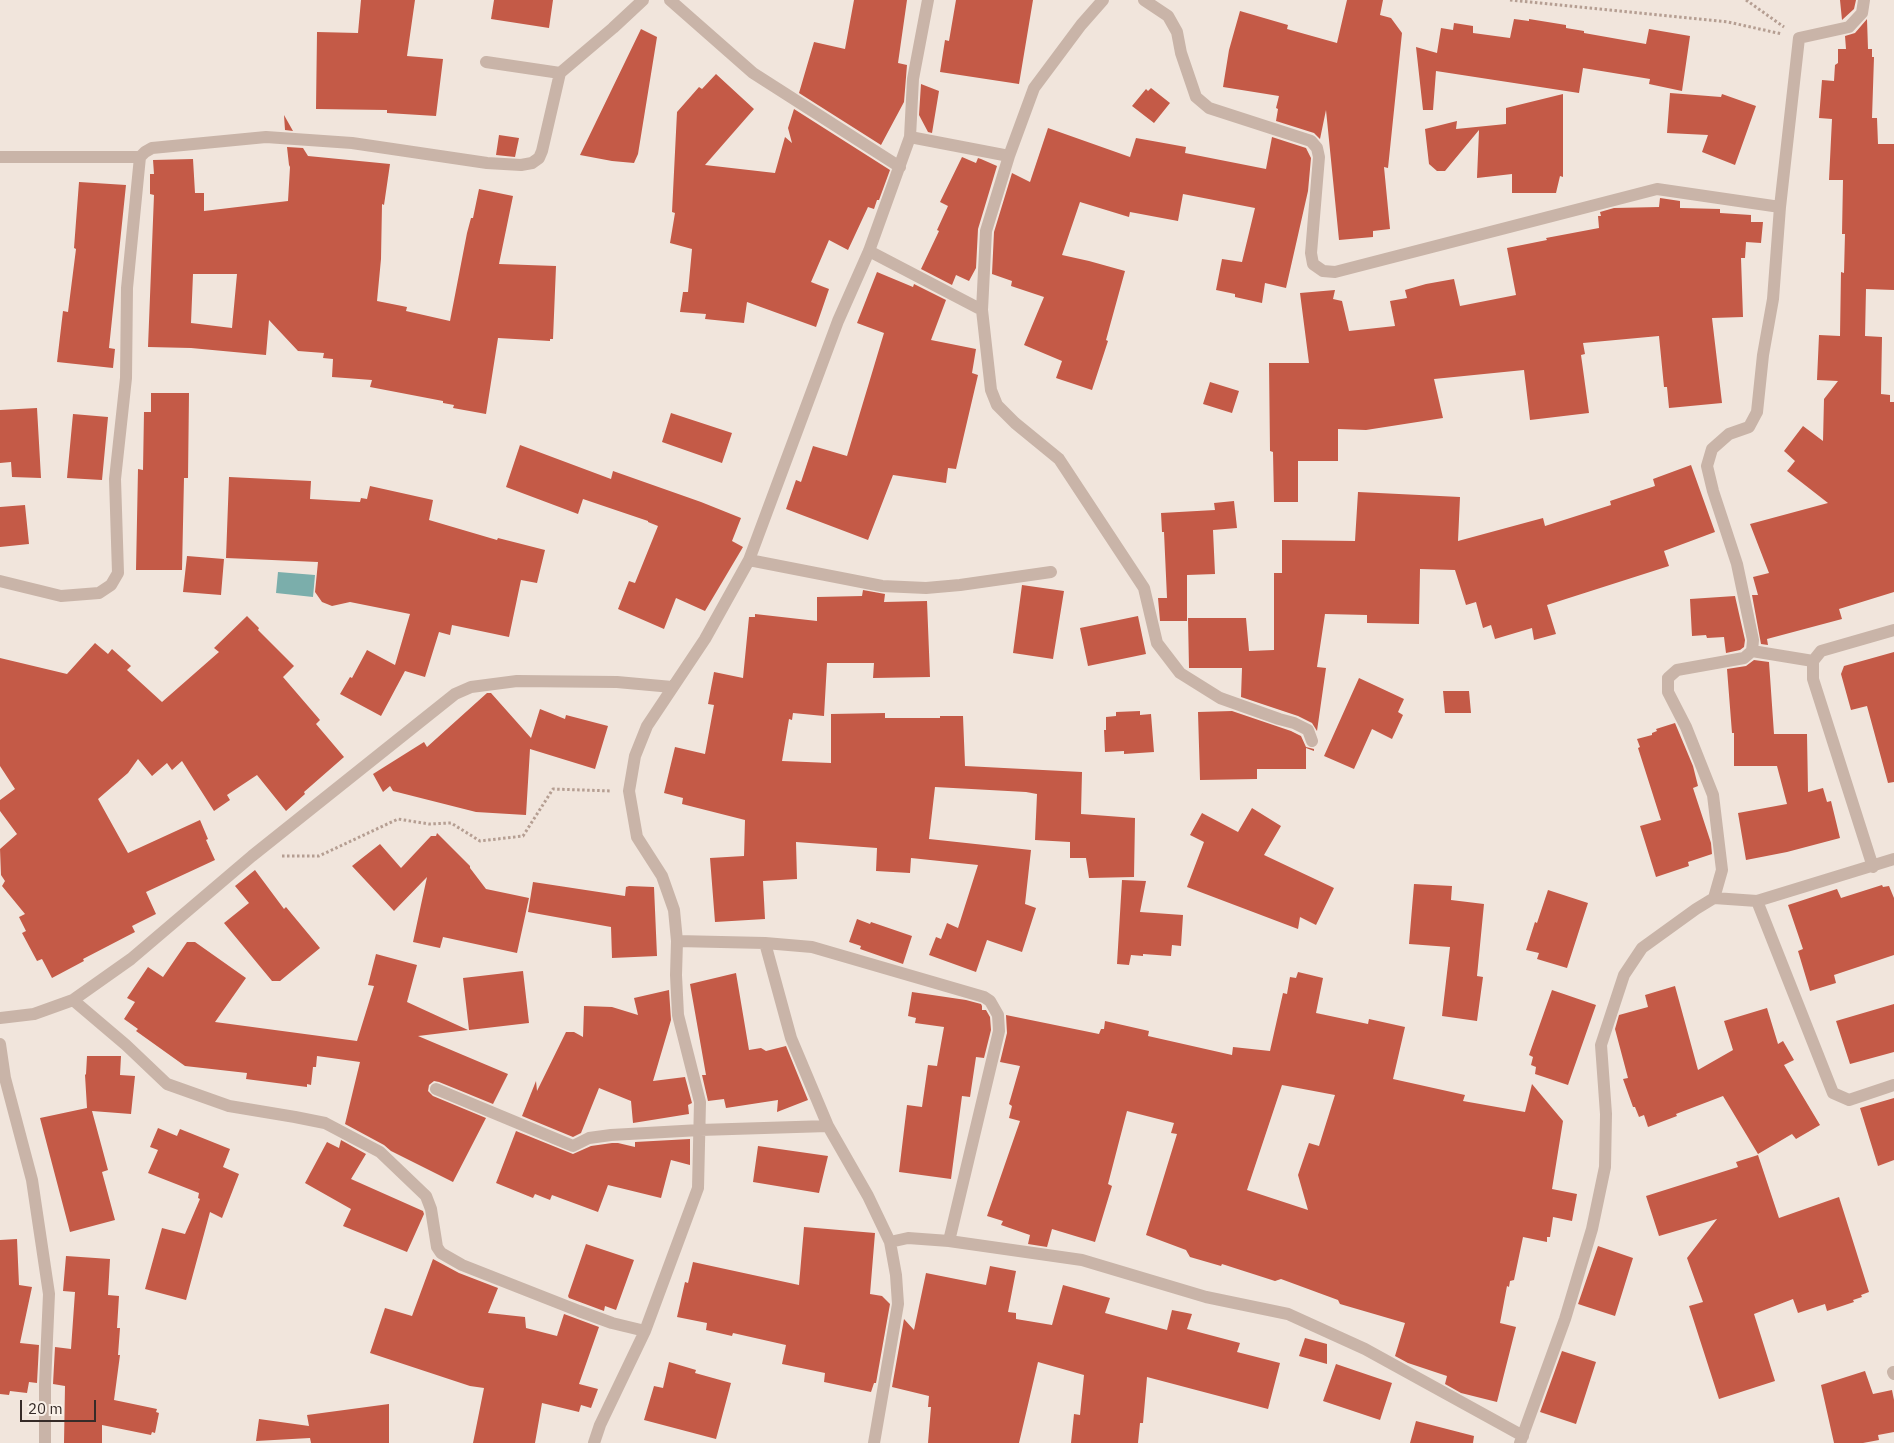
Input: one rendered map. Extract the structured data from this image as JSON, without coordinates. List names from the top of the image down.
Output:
{
  "scale_bar": "20 m"
}
